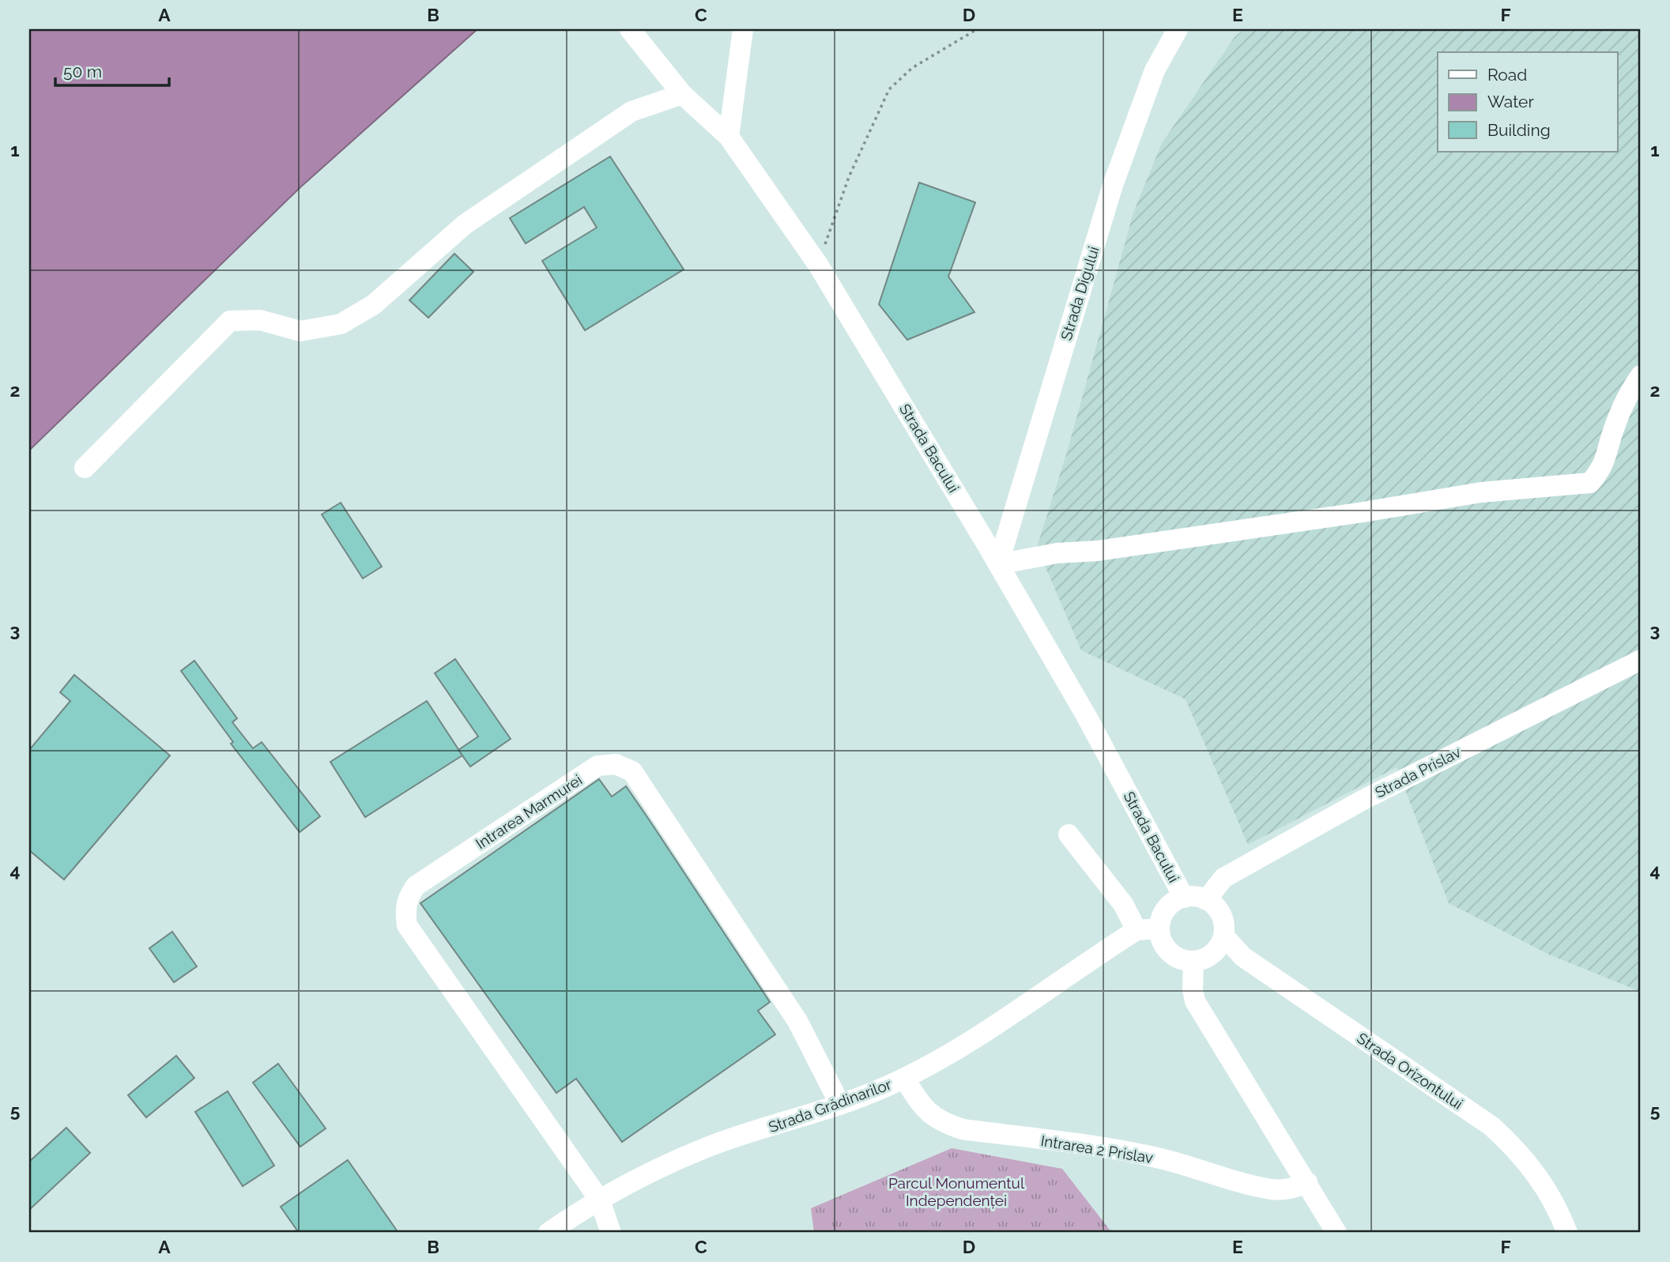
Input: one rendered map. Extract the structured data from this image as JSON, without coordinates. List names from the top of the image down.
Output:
{
  "streets": {
    "street": [
      "Strada Digului",
      "Strada Bacului",
      "Strada Prislav",
      "Intrarea Marmurei",
      "Strada Orizontului",
      "Strada Grădinarilor",
      "Intrarea 2 Prislav"
    ]
  },
  "crossings": [
    ["Strada Digului", "Strada Bacului"],
    ["Strada Bacului", "Strada Prislav"],
    ["Strada Bacului", "Strada Orizontului"],
    ["Strada Bacului", "Strada Grădinarilor"],
    ["Strada Prislav", "Strada Orizontului"],
    ["Strada Prislav", "Strada Grădinarilor"],
    ["Intrarea Marmurei", "Strada Grădinarilor"],
    ["Strada Orizontului", "Strada Grădinarilor"],
    ["Strada Grădinarilor", "Intrarea 2 Prislav"]
  ],
  "parks": ["Parcul Monumentul Independenței"],
  "legend": ["Road", "Water", "Building"],
  "scale_bar": "50 m",
  "grid": {
    "columns": [
      "A",
      "B",
      "C",
      "D",
      "E",
      "F"
    ],
    "rows": [
      "1",
      "2",
      "3",
      "4",
      "5"
    ]
  }
}
